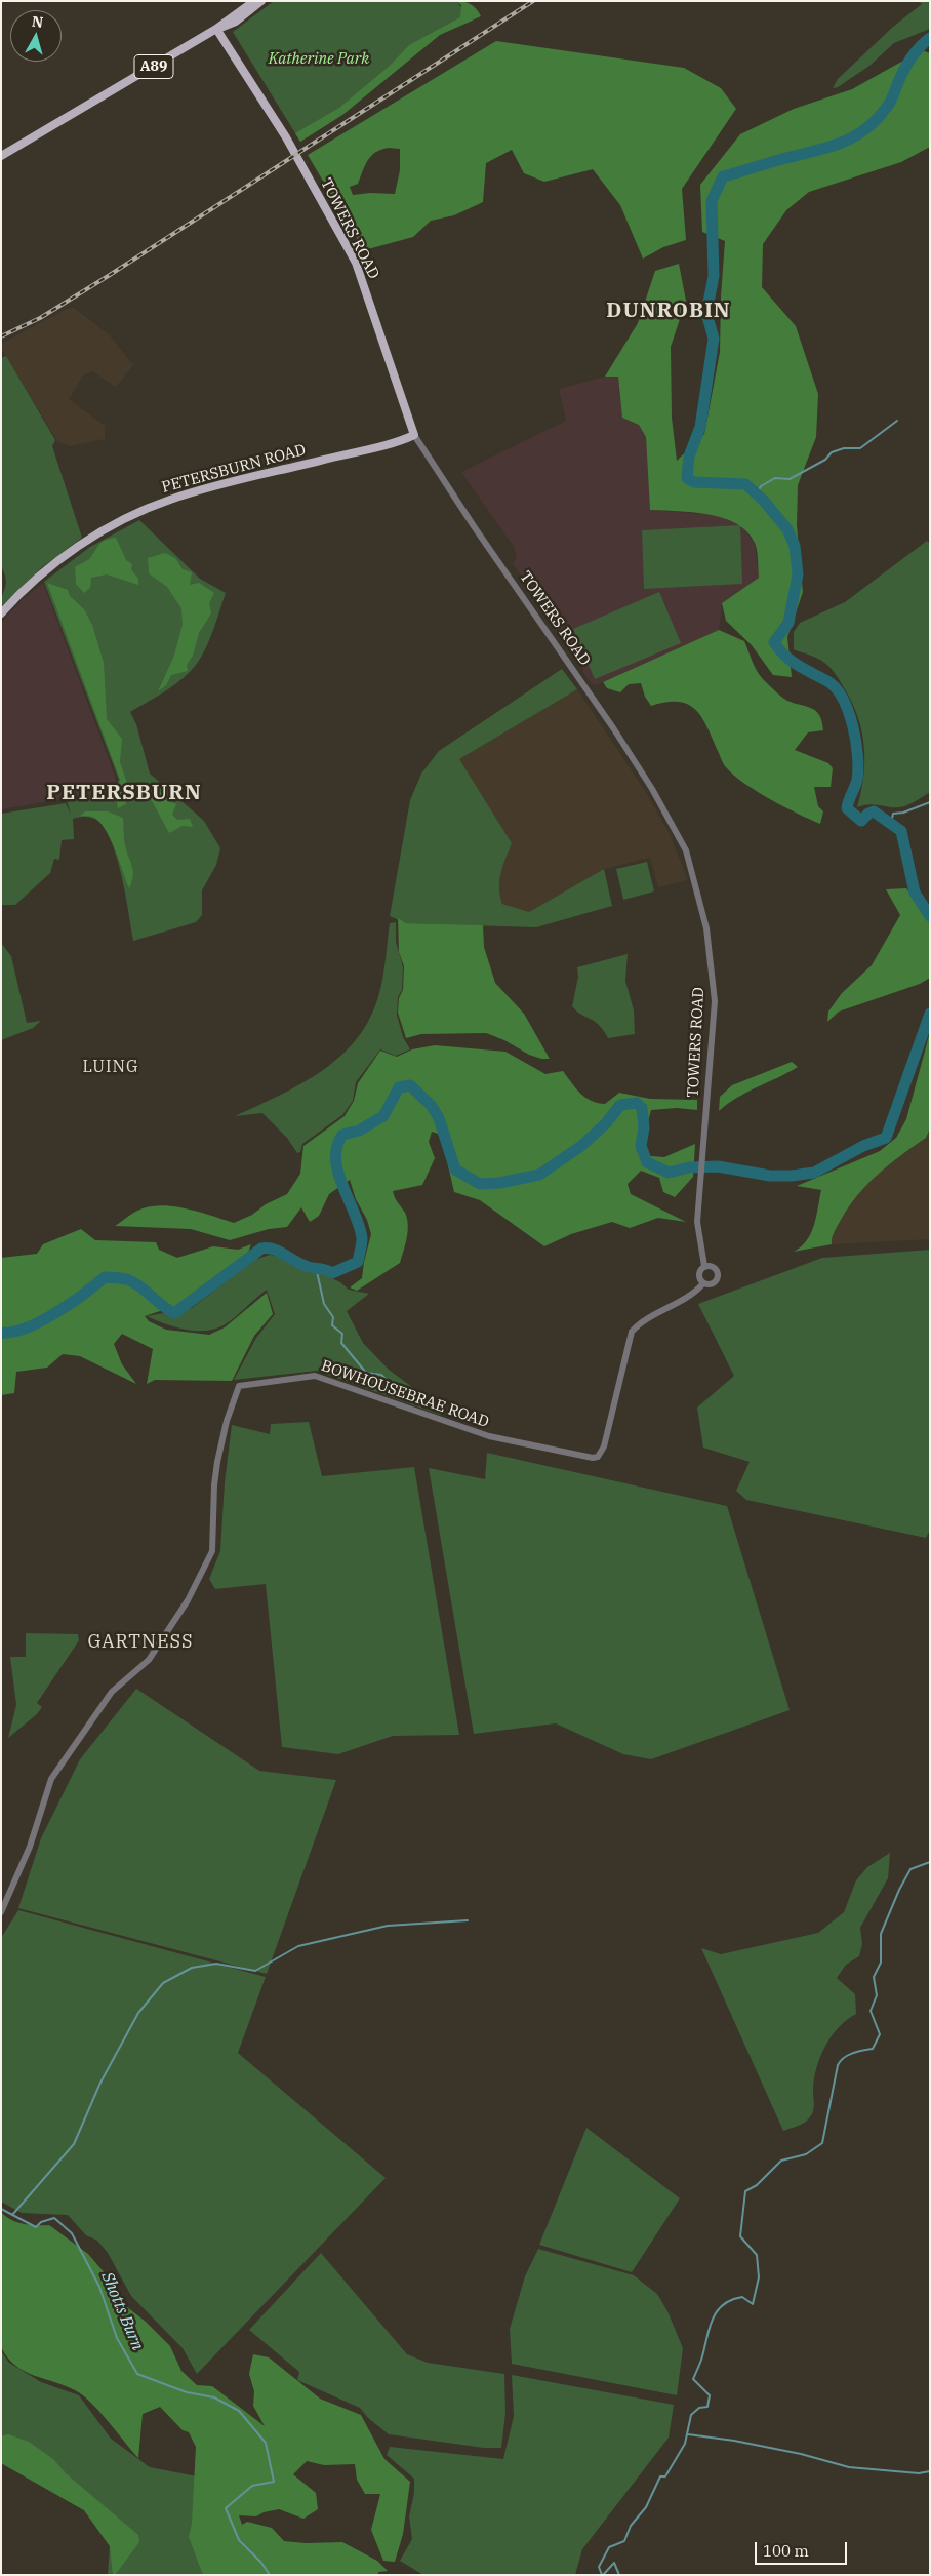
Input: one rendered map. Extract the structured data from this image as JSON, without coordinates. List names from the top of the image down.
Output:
{
  "streets": {
    "main road": ["A89", "TOWERS ROAD", "PETERSBURN ROAD"],
    "street": ["BOWHOUSEBRAE ROAD"]
  },
  "crossings": [
    ["A89", "TOWERS ROAD"],
    ["TOWERS ROAD", "PETERSBURN ROAD"],
    ["TOWERS ROAD", "BOWHOUSEBRAE ROAD"]
  ],
  "districts": [
    "DUNROBIN",
    "PETERSBURN",
    "LUING",
    "GARTNESS"
  ],
  "water": ["Shotts Burn"],
  "parks": ["Katherine Park"],
  "scale_bar": "100 m",
  "north": "top"
}
